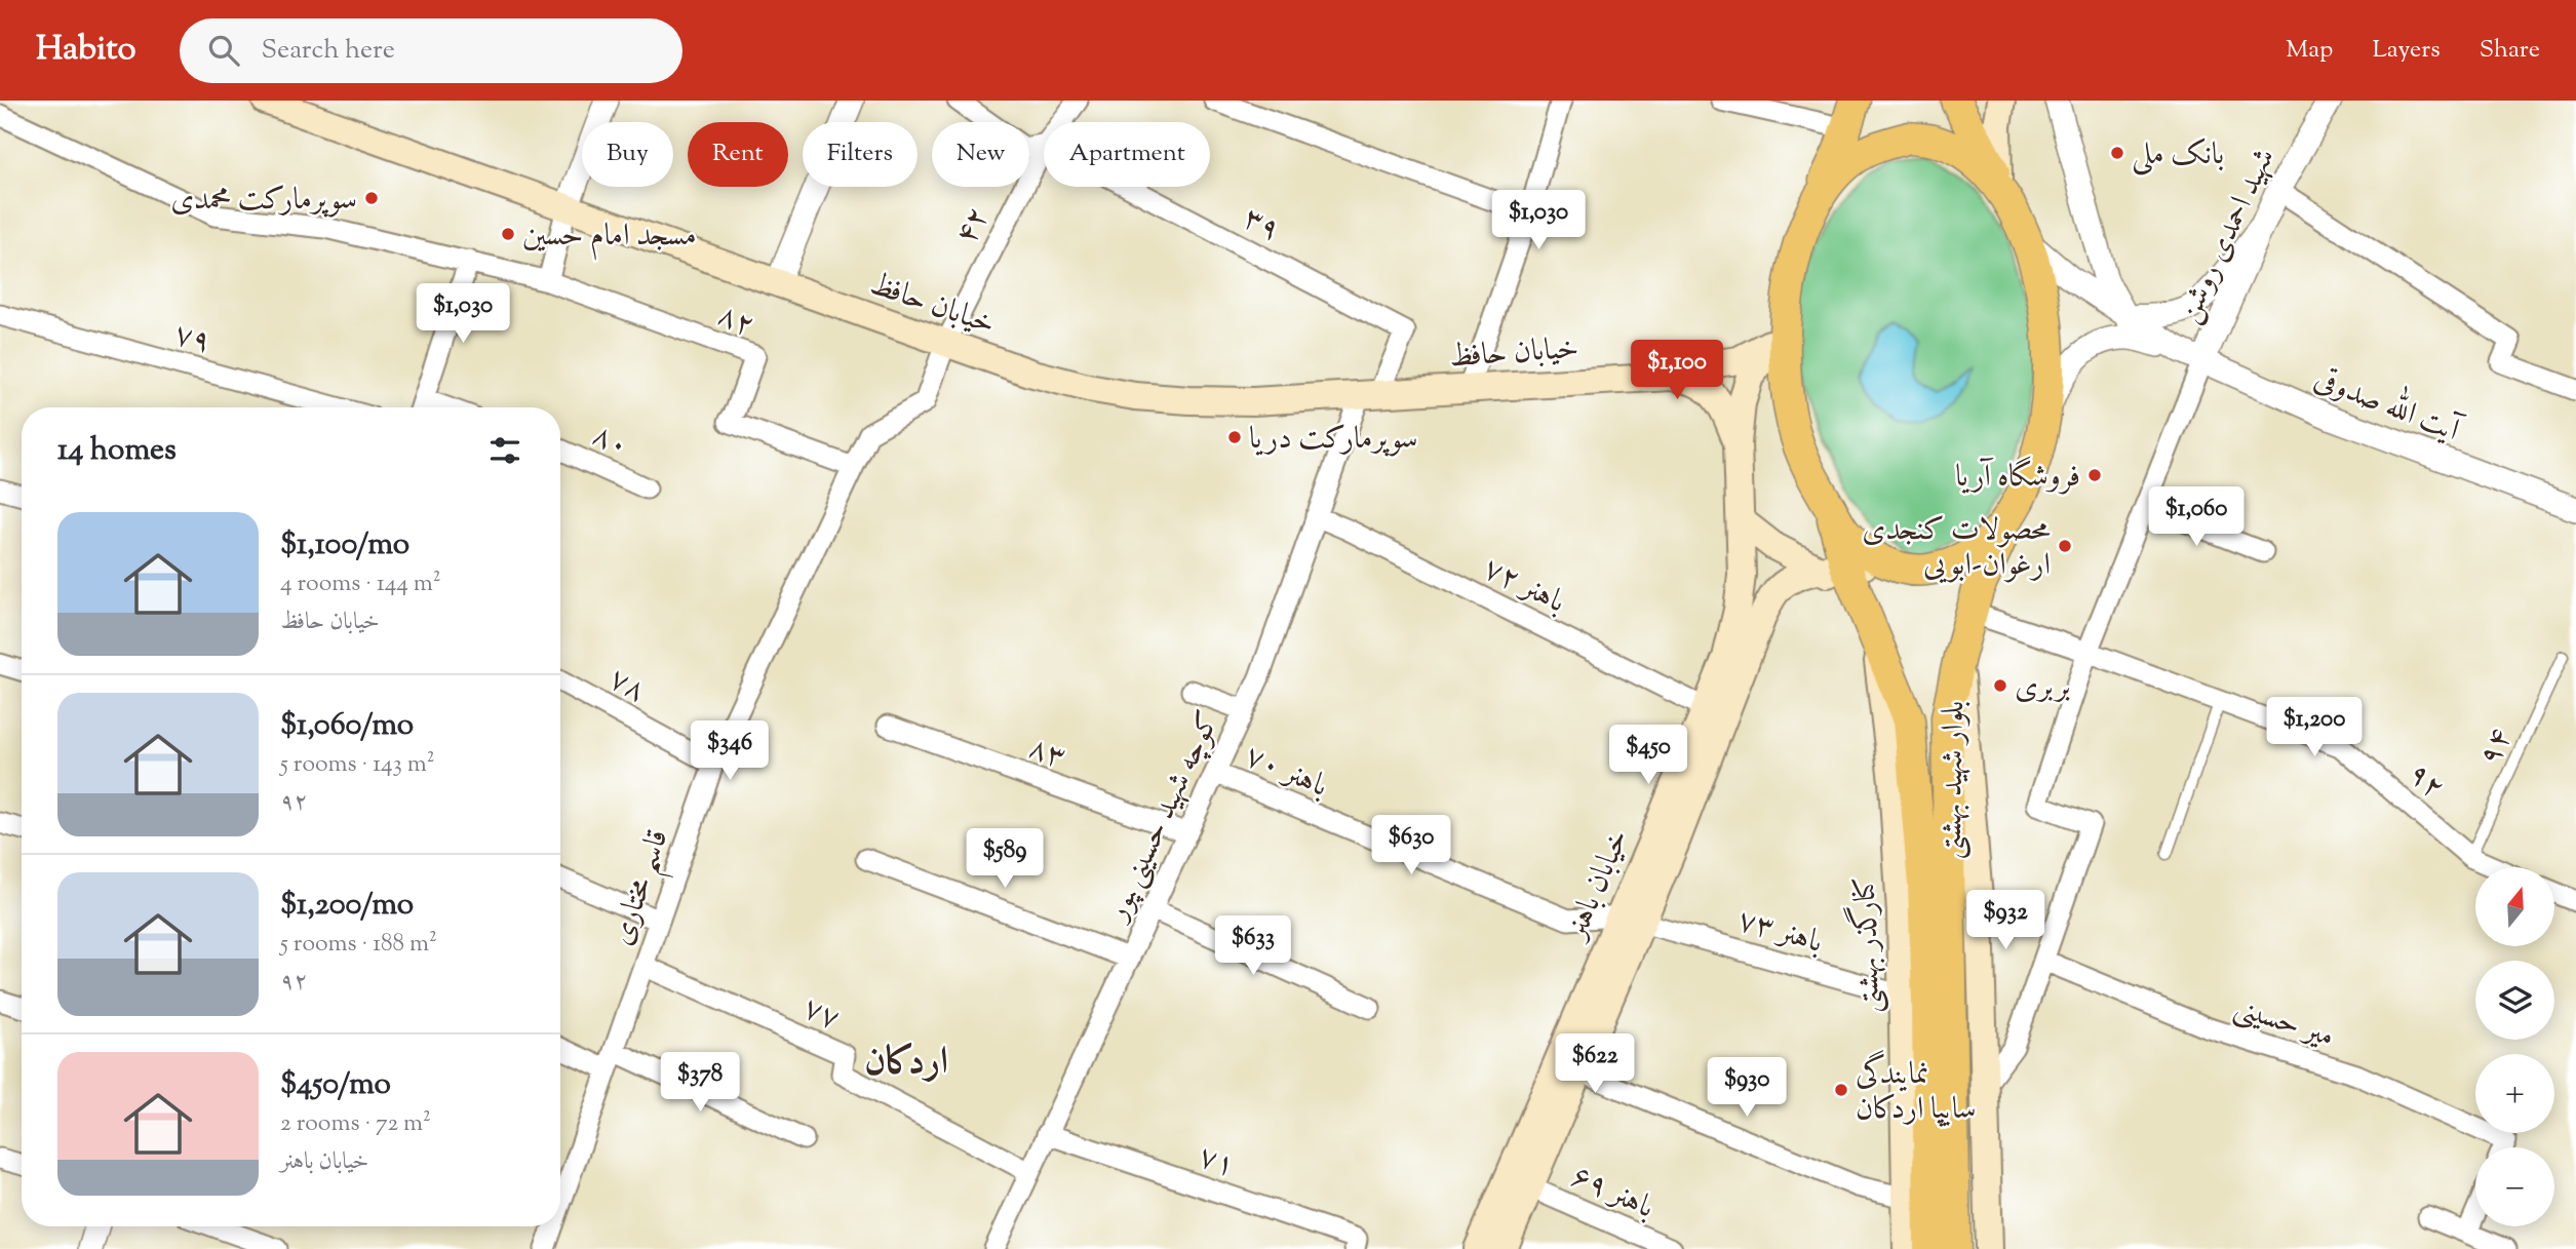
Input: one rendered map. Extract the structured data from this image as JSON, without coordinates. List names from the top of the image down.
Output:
{
  "streets": {
    "main road": [
      "خیابان حافظ",
      "بلوار شهید بهشتی",
      "خیابان باهنر",
      "کنارگذر بهشتی"
    ],
    "street": [
      "۳۹",
      "۴۲",
      "شهید احمدی روشن",
      "۸۲",
      "۷۹",
      "آیت الله صدوقی",
      "۸۰",
      "باهنر ۷۲",
      "۷۸",
      "۸۳",
      "باهنر ۷۰",
      "۹۲",
      "کوچه شهید حسینی ‍پور",
      "قاسم مختاری",
      "باهنر ۷۳",
      "۷۷",
      "میر حسینی",
      "۷۱",
      "باهنر ۶۹"
    ],
    "lane": ["۹۴"]
  },
  "crossings": [
    ["۳۹", "خیابان حافظ"],
    ["۳۹", "کوچه شهید حسینی ‍پور"],
    ["۴۲", "خیابان حافظ"],
    ["۴۲", "قاسم مختاری"],
    ["شهید احمدی روشن", "آیت الله صدوقی"],
    ["خیابان حافظ", "کوچه شهید حسینی ‍پور"],
    ["خیابان حافظ", "خیابان باهنر"],
    ["خیابان حافظ", "قاسم مختاری"],
    ["۸۲", "قاسم مختاری"],
    ["باهنر ۷۲", "کوچه شهید حسینی ‍پور"],
    ["باهنر ۷۲", "خیابان باهنر"],
    ["۷۸", "قاسم مختاری"],
    ["۹۴", "۹۲"],
    ["۸۳", "کوچه شهید حسینی ‍پور"],
    ["باهنر ۷۰", "کوچه شهید حسینی ‍پور"],
    ["باهنر ۷۰", "خیابان باهنر"],
    ["باهنر ۷۰", "باهنر ۷۳"],
    ["بلوار شهید بهشتی", "۹۲"],
    ["بلوار شهید بهشتی", "خیابان باهنر"],
    ["بلوار شهید بهشتی", "کنارگذر بهشتی"],
    ["کوچه شهید حسینی ‍پور", "۷۷"],
    ["کوچه شهید حسینی ‍پور", "۷۱"],
    ["خیابان باهنر", "باهنر ۷۳"],
    ["خیابان باهنر", "باهنر ۶۹"],
    ["قاسم مختاری", "۷۷"],
    ["باهنر ۷۳", "کنارگذر بهشتی"]
  ],
  "districts": ["اردکان"],
  "places": [
    "بانک ملی",
    "سوپرمارکت محمدی",
    "مسجد امام حسین",
    "سوپرمارکت دریا",
    "فروشگاه آریا",
    "محصولات کنجدی ارغوان-ابویی",
    "بربری",
    "نمایندگی سایپا اردکان"
  ],
  "north": "top",
  "page": {
    "header": "Habito",
    "search": "Search here",
    "nav": ["Map", "Layers", "Share"],
    "chip": [
      "Buy",
      "Rent",
      "Filters",
      "New",
      "Apartment"
    ],
    "price": [
      "$1,030",
      "$1,030",
      "$1,100",
      "$1,060",
      "$1,200",
      "$346",
      "$450",
      "$630",
      "$589",
      "$932",
      "$633",
      "$622",
      "$378",
      "$930"
    ],
    "heading": "14 homes",
    "list": [
      {
        "name": "$1,100/mo",
        "note": "4 rooms · 144 m² · خیابان حافظ"
      },
      {
        "name": "$1,060/mo",
        "note": "5 rooms · 143 m² · ۹۲"
      },
      {
        "name": "$1,200/mo",
        "note": "5 rooms · 188 m² · ۹۲"
      },
      {
        "name": "$450/mo",
        "note": "2 rooms · 72 m² · خیابان باهنر"
      }
    ],
    "map_buttons": ["+", "−"]
  }
}
